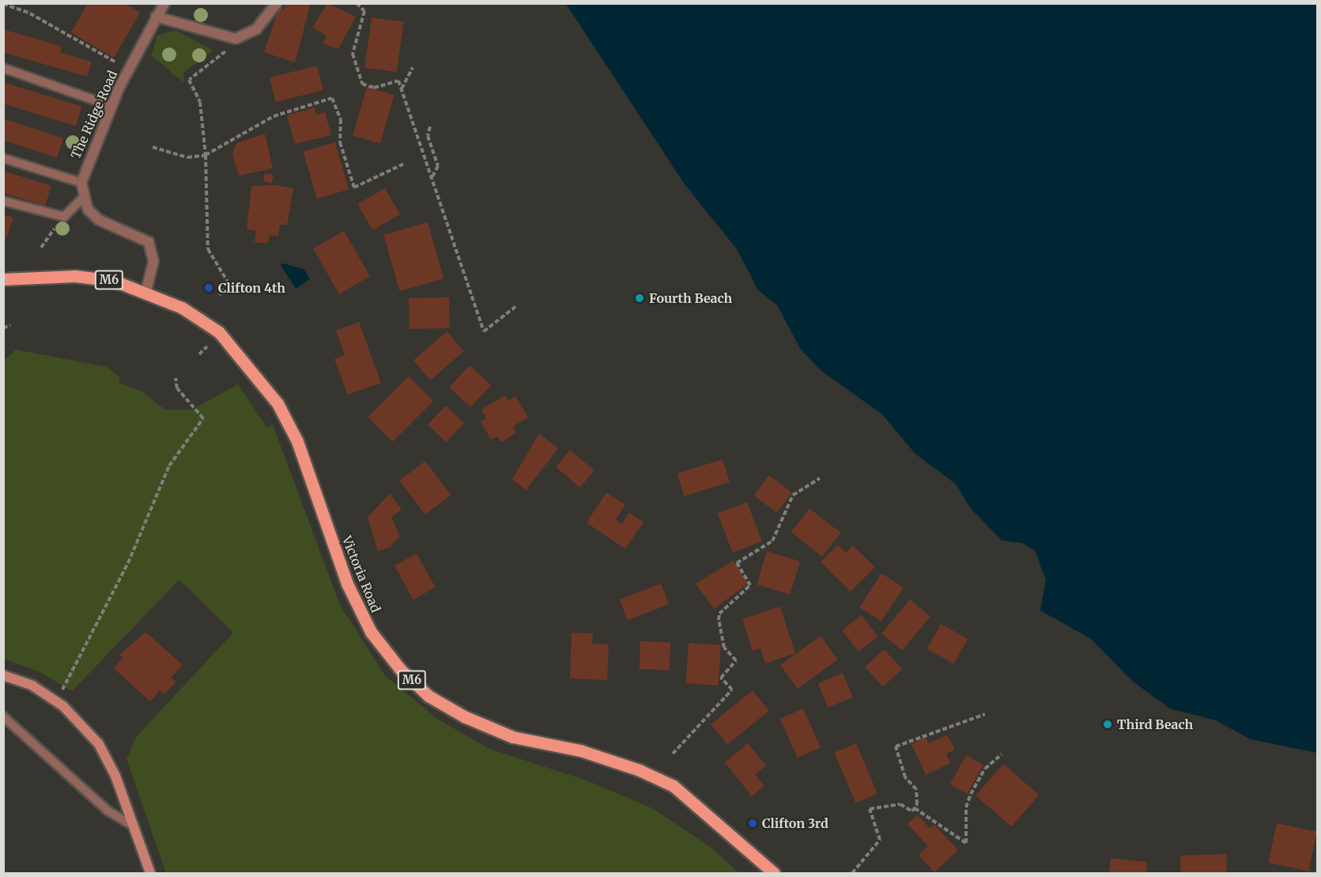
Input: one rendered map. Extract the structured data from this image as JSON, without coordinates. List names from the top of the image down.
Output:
{
  "streets": {
    "main road": ["M6", "Victoria Road"],
    "street": ["The Ridge Road"]
  },
  "crossings": [
    ["The Ridge Road", "Victoria Road"]
  ],
  "places": [
    "Clifton 4th",
    "Fourth Beach",
    "Third Beach",
    "Clifton 3rd"
  ]
}
